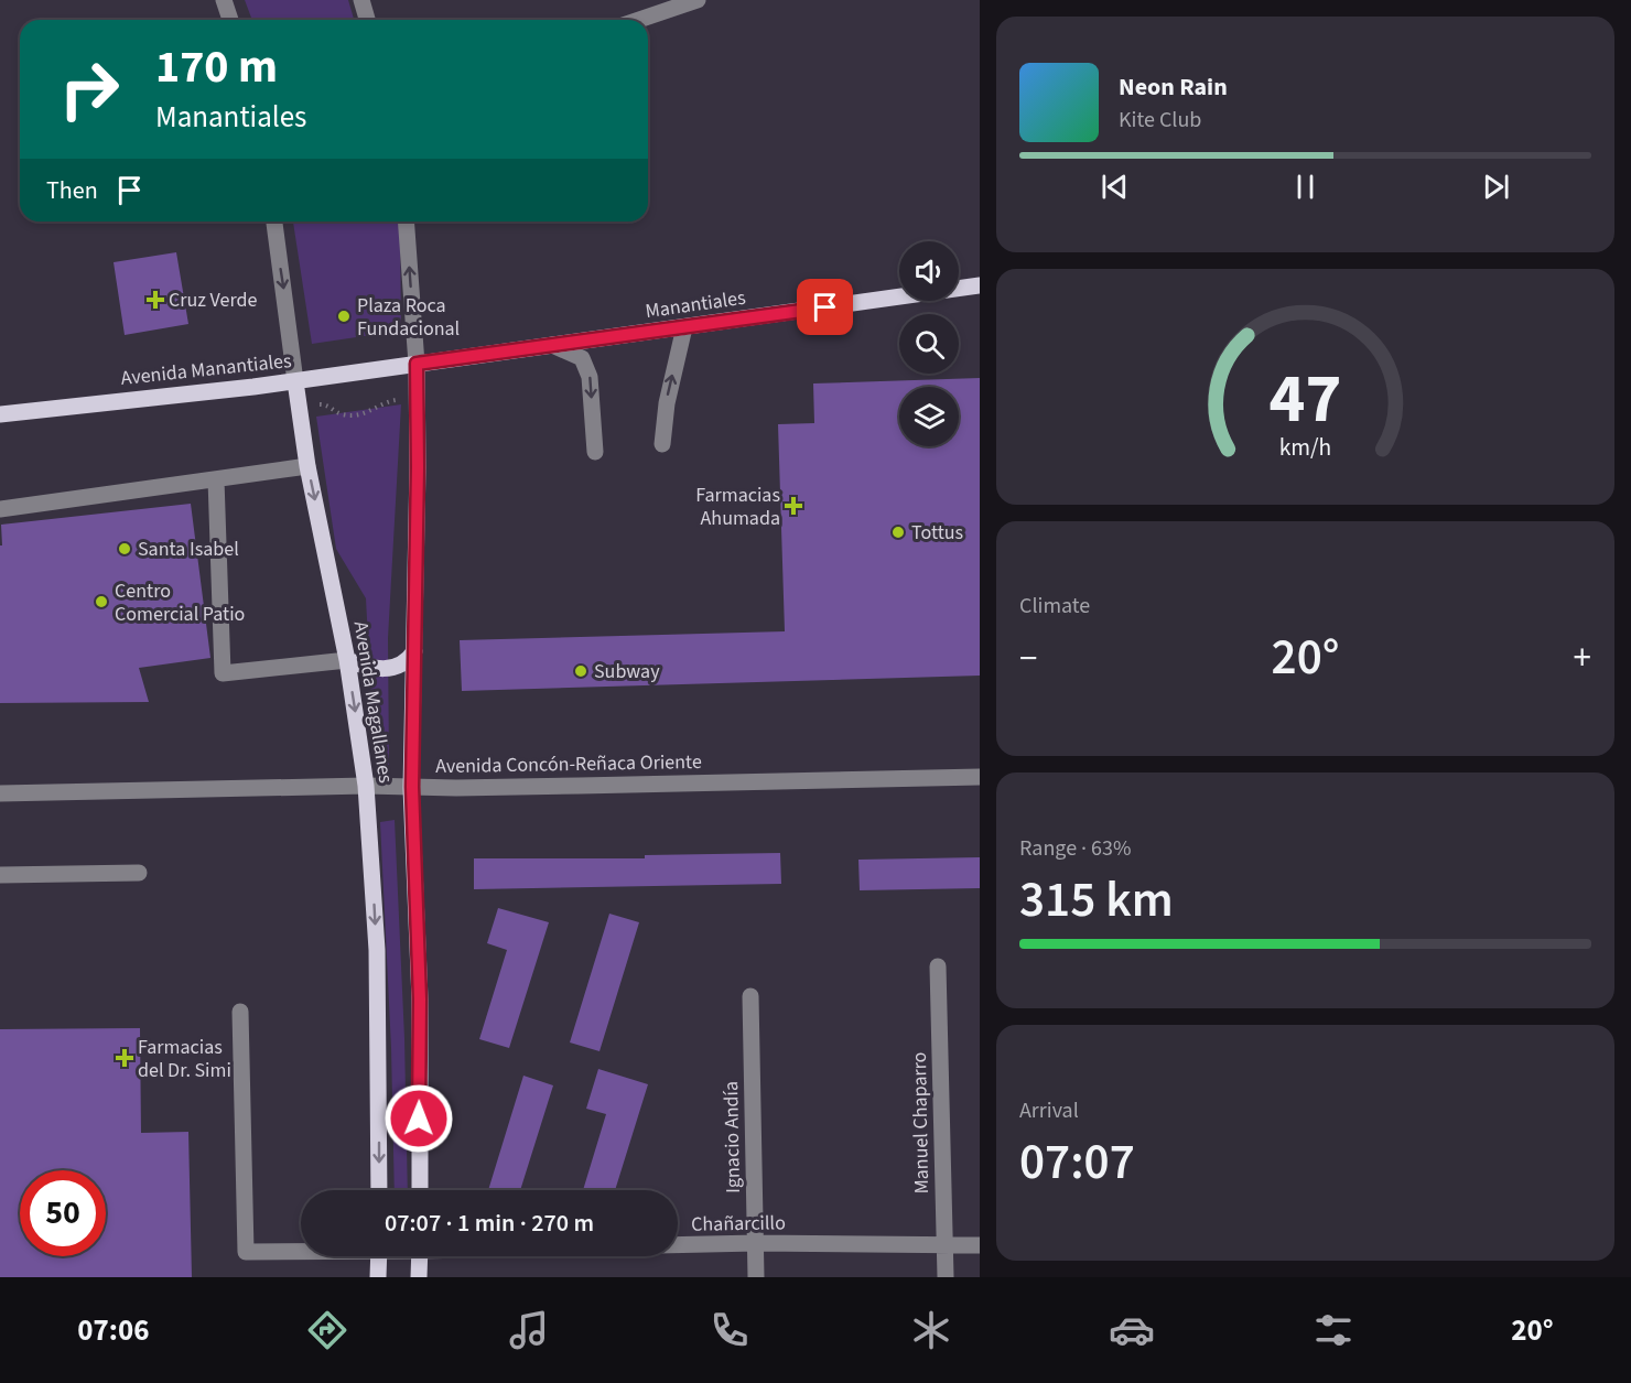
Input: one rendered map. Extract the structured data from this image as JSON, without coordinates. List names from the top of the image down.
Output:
{
  "streets": {
    "main road": ["Manantiales", "Avenida Manantiales", "Avenida Magallanes"],
    "street": [
      "Avenida Concón-Reñaca Oriente",
      "Manuel Chaparro",
      "Ignacio Andía",
      "Chañarcillo"
    ]
  },
  "crossings": [
    ["Manantiales", "Avenida Manantiales"],
    ["Manantiales", "Avenida Magallanes"],
    ["Avenida Manantiales", "Avenida Magallanes"],
    ["Avenida Magallanes", "Avenida Concón-Reñaca Oriente"],
    ["Manuel Chaparro", "Chañarcillo"],
    ["Ignacio Andía", "Chañarcillo"]
  ],
  "places": {
    "health": ["Cruz Verde", "Farmacias Ahumada", "Farmacias del Dr. Simi"],
    "other": [
      "Plaza Roca Fundacional",
      "Tottus",
      "Santa Isabel",
      "Centro Comercial Patio",
      "Subway"
    ]
  },
  "page": {
    "turn": ["170 m", "Manantiales"],
    "song": ["Neon Rain", "Kite Club"],
    "then": "Then",
    "tile": [
      "Climate",
      ["Range · 63%", "315 km"],
      ["Arrival", "07:07"]
    ],
    "heat": ["−", "20°", "+"],
    "limit": "50",
    "trip": "07:07 · 1 min · 270 m",
    "tabs": ["07:06", "20°"],
    "gauge": ["47", "km/h"]
  }
}
